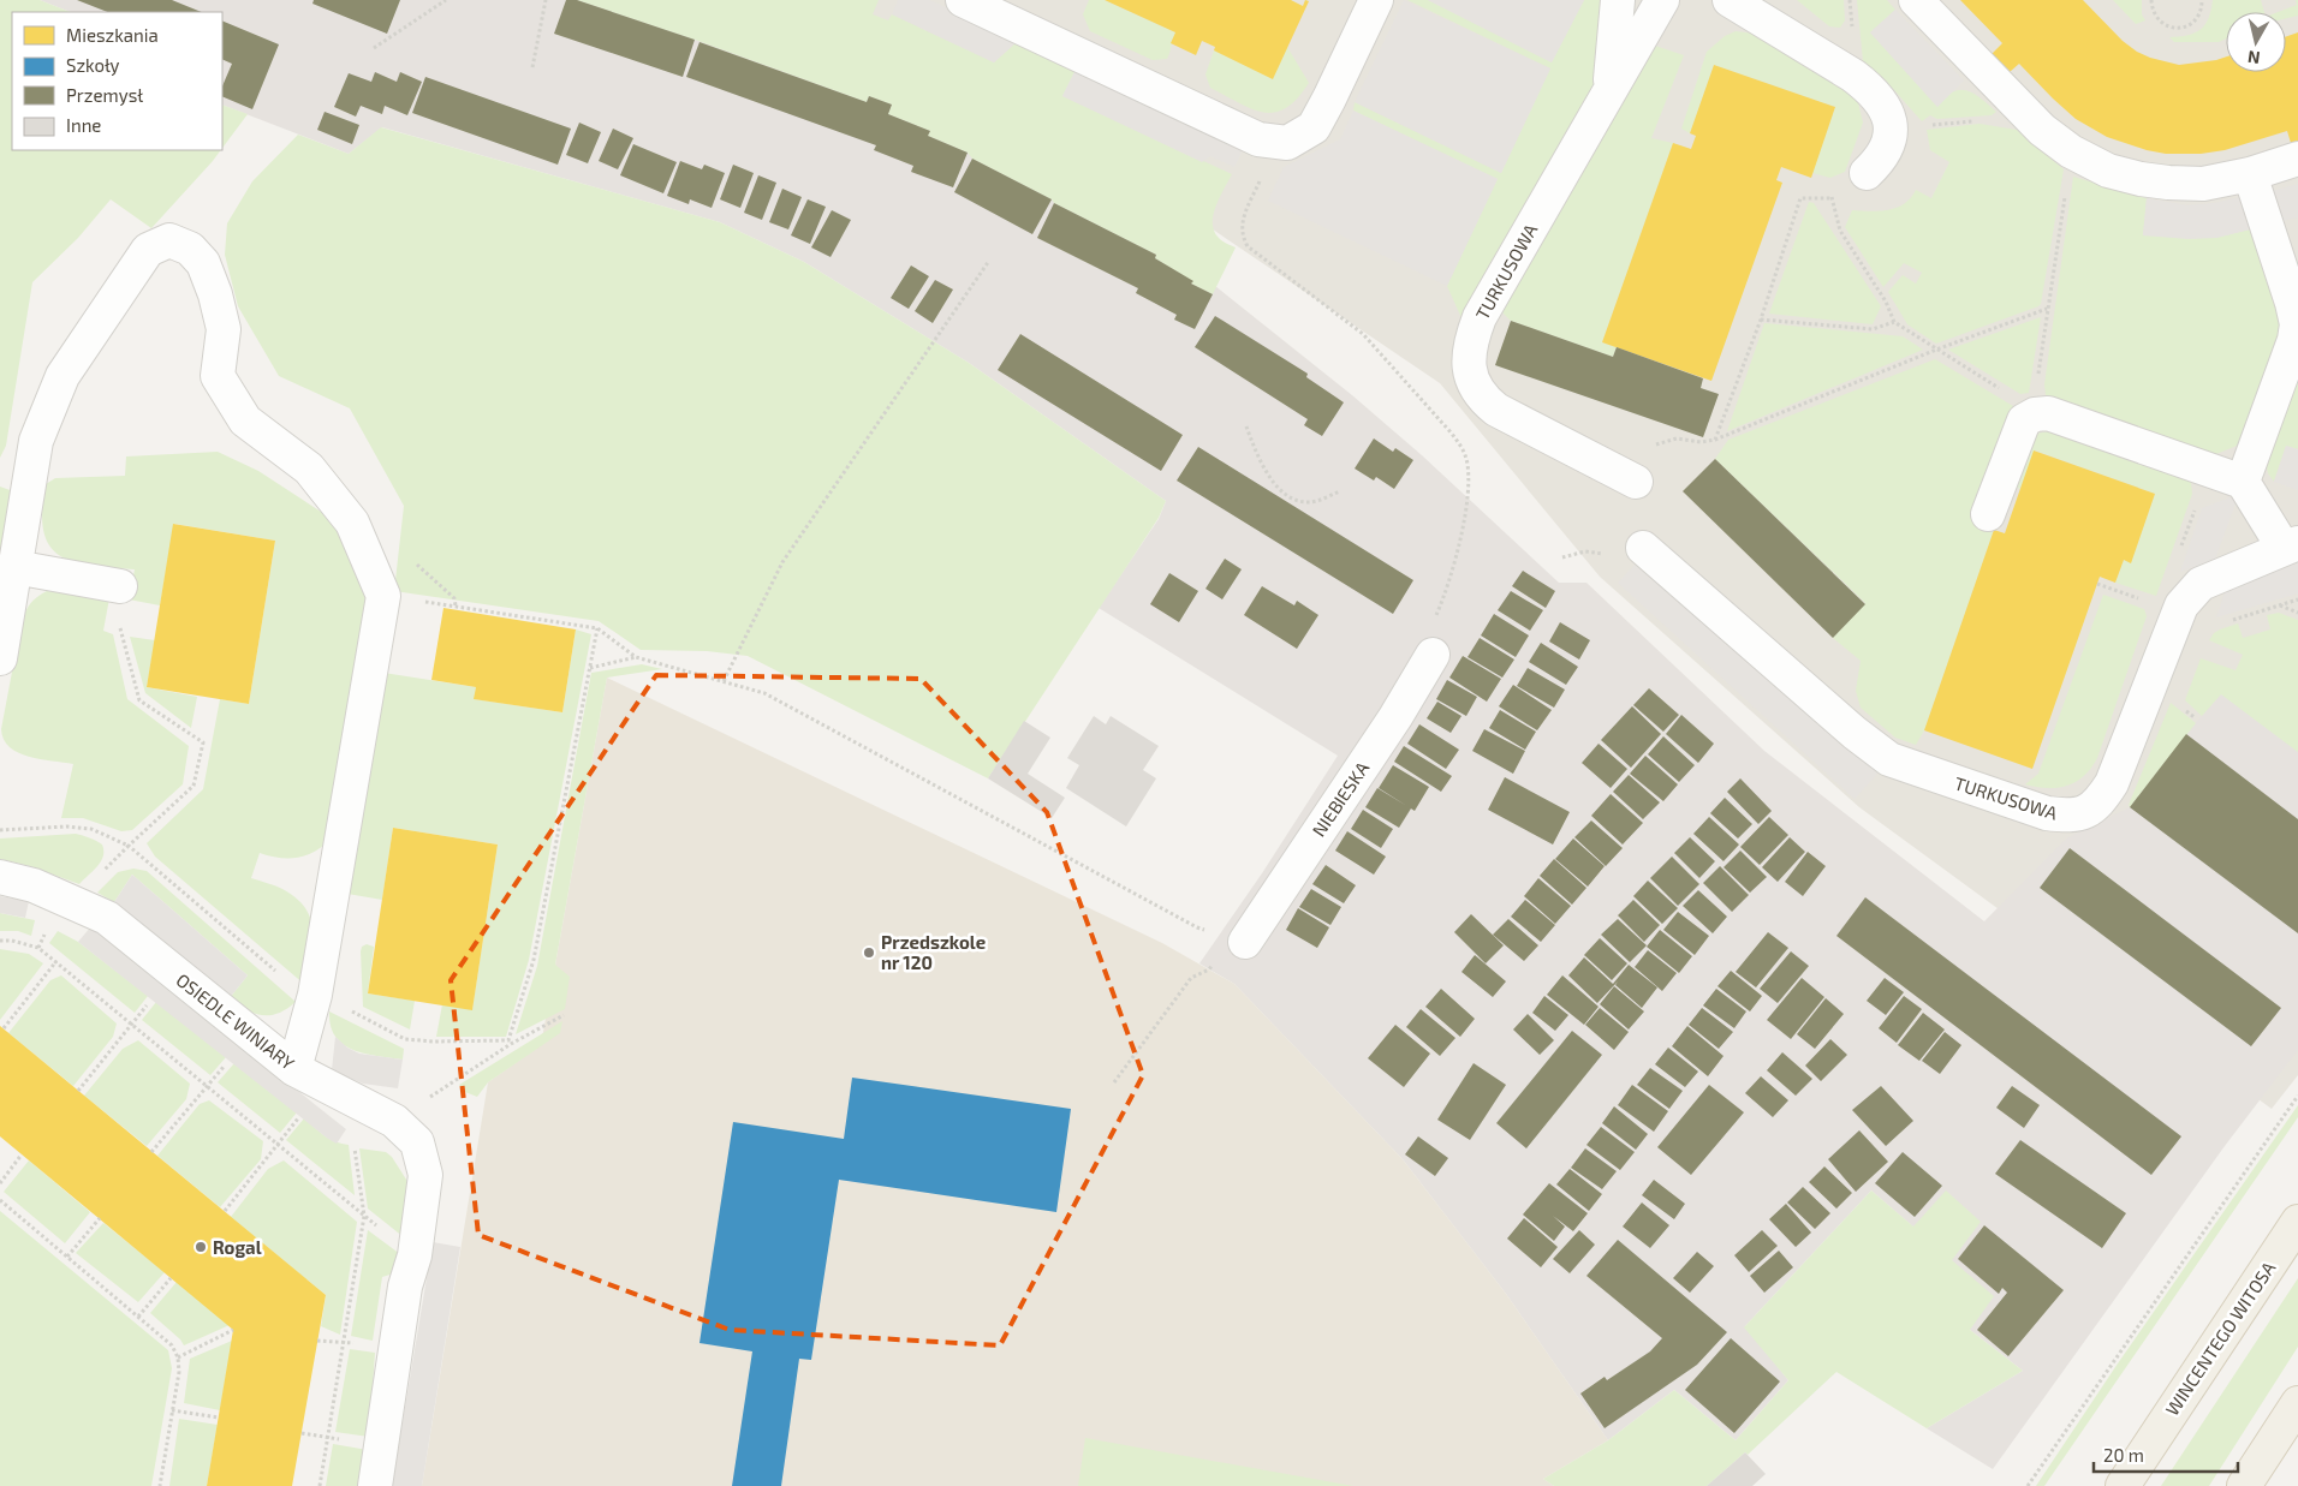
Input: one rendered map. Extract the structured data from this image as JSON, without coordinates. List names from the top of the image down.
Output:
{
  "streets": {
    "main road": ["WINCENTEGO WITOSA"],
    "street": ["TURKUSOWA", "NIEBIESKA", "OSIEDLE WINIARY"]
  },
  "places": ["Przedszkole nr 120", "Rogal"],
  "legend": [
    "Mieszkania",
    "Szkoły",
    "Przemysł",
    "Inne"
  ],
  "scale_bar": "20 m",
  "north": "bottom"
}
